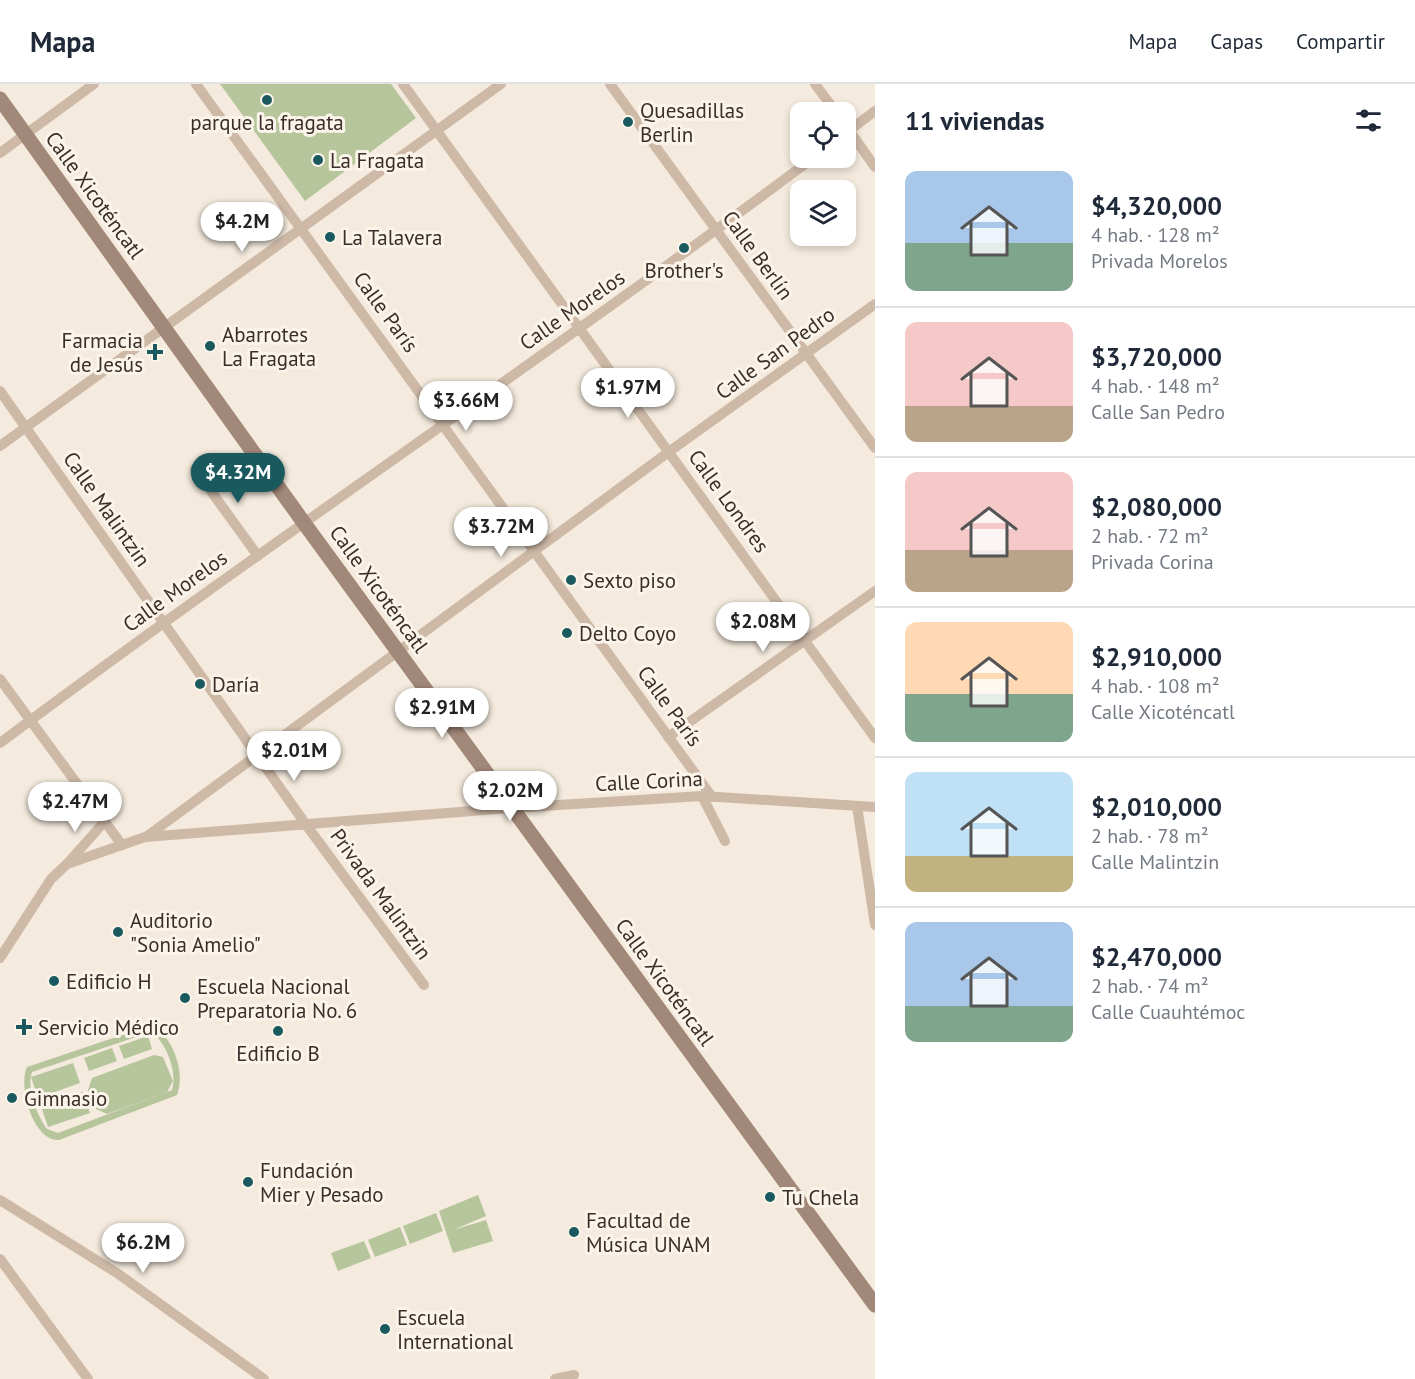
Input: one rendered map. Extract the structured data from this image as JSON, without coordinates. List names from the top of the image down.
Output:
{
  "streets": {
    "street": [
      "Calle Xicoténcatl",
      "Calle Berlín",
      "Calle Morelos",
      "Calle París",
      "Calle San Pedro",
      "Calle Londres",
      "Calle Malintzin",
      "Calle Corina",
      "Privada Malintzin"
    ]
  },
  "crossings": [
    ["Calle Xicoténcatl", "Calle Morelos"],
    ["Calle Xicoténcatl", "Calle San Pedro"],
    ["Calle Xicoténcatl", "Calle Corina"],
    ["Calle Berlín", "Calle Morelos"],
    ["Calle Berlín", "Calle San Pedro"],
    ["Calle Morelos", "Calle París"],
    ["Calle Morelos", "Calle Londres"],
    ["Calle Morelos", "Calle Malintzin"],
    ["Calle París", "Calle San Pedro"],
    ["Calle París", "Calle Corina"],
    ["Calle San Pedro", "Calle Londres"],
    ["Calle San Pedro", "Calle Malintzin"],
    ["Calle San Pedro", "Calle Corina"],
    ["Calle Malintzin", "Calle Corina"],
    ["Calle Malintzin", "Privada Malintzin"],
    ["Calle Corina", "Privada Malintzin"]
  ],
  "places": {
    "other": [
      "parque la fragata",
      "Quesadillas Berlin",
      "La Fragata",
      "La Talavera",
      "Brother's",
      "Abarrotes La Fragata",
      "Sexto piso",
      "Delto Coyo",
      "Daría",
      "Auditorio \"Sonia Amelio\"",
      "Edificio H",
      "Escuela Nacional Preparatoria No. 6",
      "Edificio B",
      "Gimnasio",
      "Fundación Mier y Pesado",
      "Tu Chela",
      "Facultad de Música UNAM",
      "Escuela International"
    ],
    "health": ["Farmacia de Jesús", "Servicio Médico"]
  },
  "page": {
    "header": "Mapa",
    "nav": ["Mapa", "Capas", "Compartir"],
    "heading": "11 viviendas",
    "list": [
      {
        "name": "$4,320,000",
        "note": "4 hab. · 128 m² · Privada Morelos"
      },
      {
        "name": "$3,720,000",
        "note": "4 hab. · 148 m² · Calle San Pedro"
      },
      {
        "name": "$2,080,000",
        "note": "2 hab. · 72 m² · Privada Corina"
      },
      {
        "name": "$2,910,000",
        "note": "4 hab. · 108 m² · Calle Xicoténcatl"
      },
      {
        "name": "$2,010,000",
        "note": "2 hab. · 78 m² · Calle Malintzin"
      },
      {
        "name": "$2,470,000",
        "note": "2 hab. · 74 m² · Calle Cuauhtémoc"
      }
    ],
    "price": [
      "$4.2M",
      "$1.97M",
      "$3.66M",
      "$4.32M",
      "$3.72M",
      "$2.08M",
      "$2.91M",
      "$2.01M",
      "$2.02M",
      "$2.47M",
      "$6.2M"
    ]
  }
}
